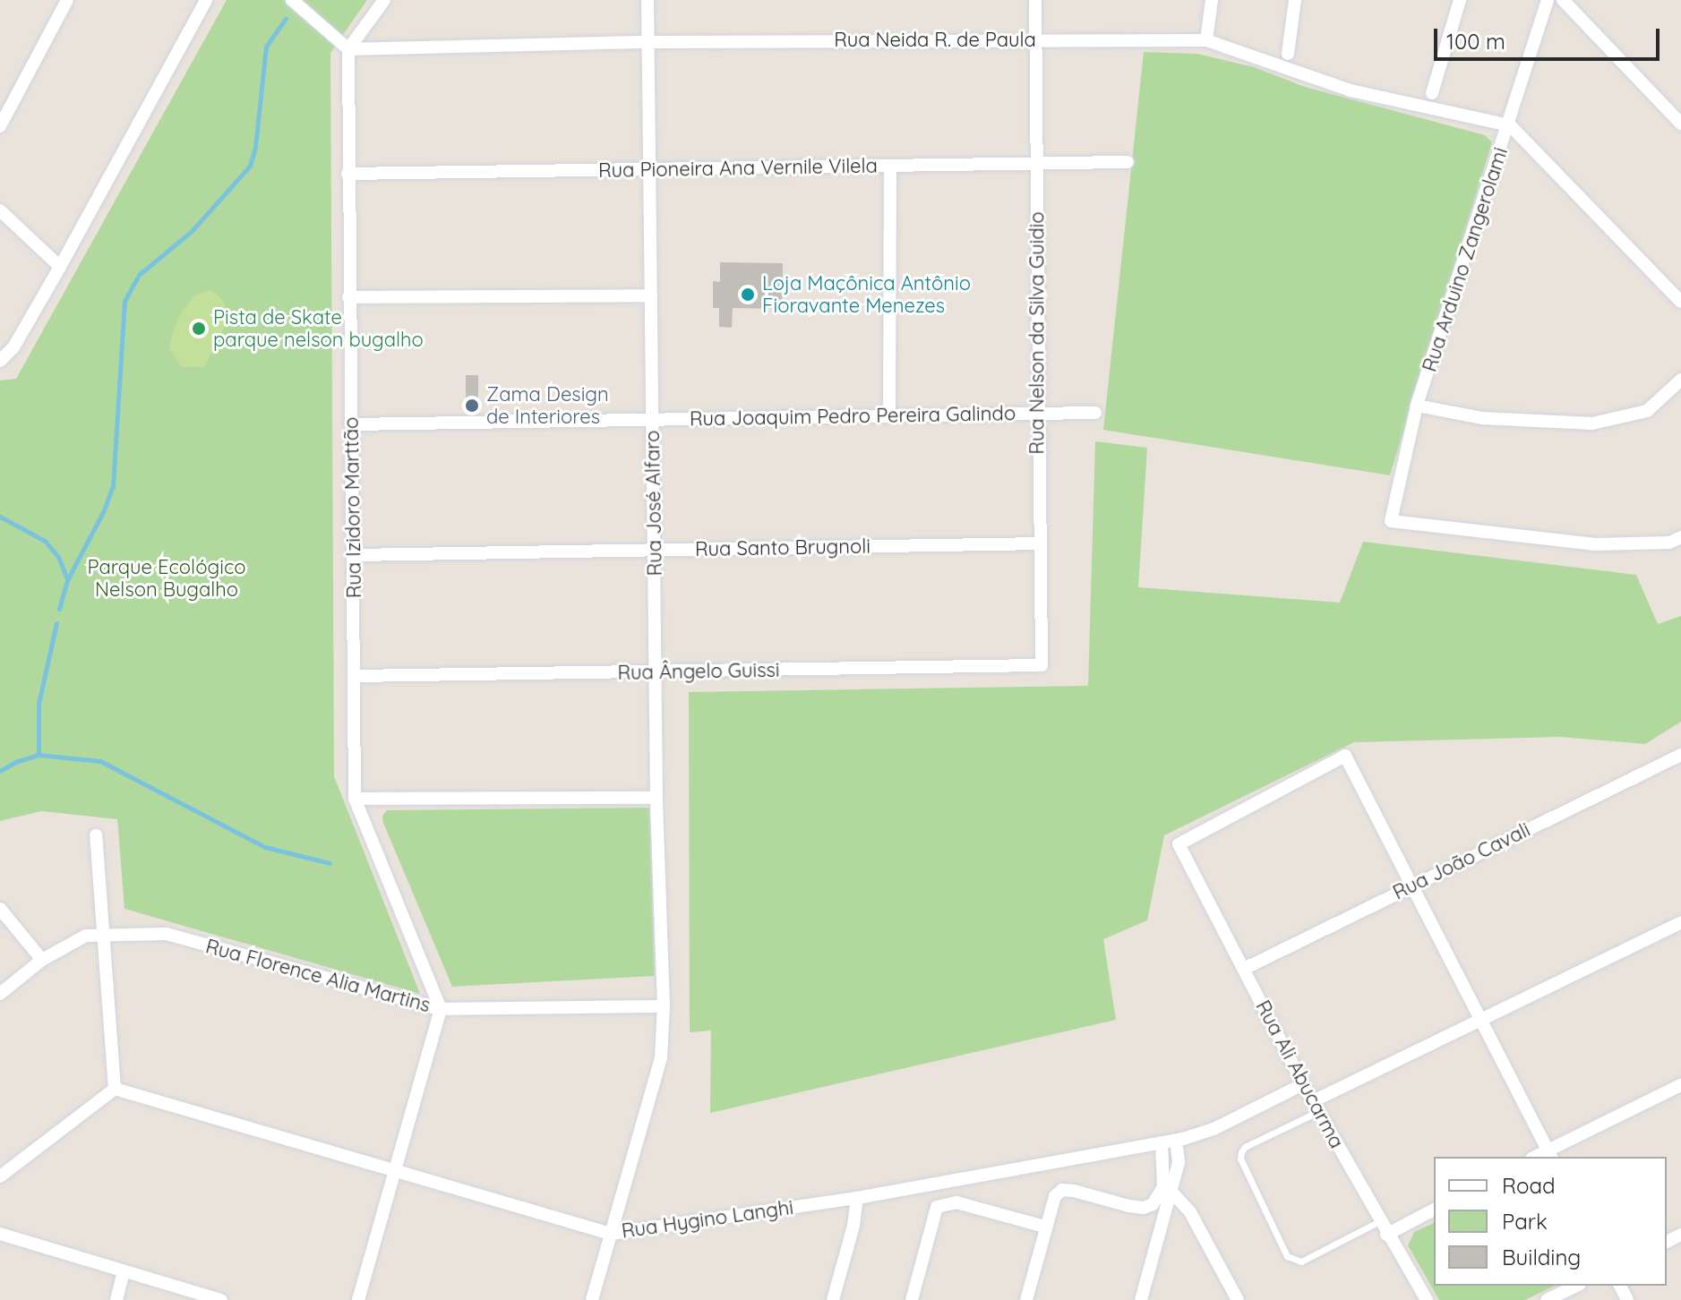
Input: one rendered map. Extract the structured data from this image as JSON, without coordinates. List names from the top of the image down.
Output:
{
  "streets": {
    "street": [
      "Rua Neida R. de Paula",
      "Rua Pioneira Ana Vernile Vilela",
      "Rua Arduino Zangerolami",
      "Rua Nelson da Silva Guidio",
      "Rua Joaquim Pedro Pereira Galindo",
      "Rua José Alfaro",
      "Rua Izidoro Marttão",
      "Rua Santo Brugnoli",
      "Rua Ângelo Guissi",
      "Rua João Cavali",
      "Rua Florence Alia Martins",
      "Rua Ali Abucarma",
      "Rua Hygino Langhi"
    ]
  },
  "crossings": [
    ["Rua Neida R. de Paula", "Rua Arduino Zangerolami"],
    ["Rua Neida R. de Paula", "Rua Nelson da Silva Guidio"],
    ["Rua Neida R. de Paula", "Rua José Alfaro"],
    ["Rua Neida R. de Paula", "Rua Izidoro Marttão"],
    ["Rua Pioneira Ana Vernile Vilela", "Rua Nelson da Silva Guidio"],
    ["Rua Pioneira Ana Vernile Vilela", "Rua José Alfaro"],
    ["Rua Pioneira Ana Vernile Vilela", "Rua Izidoro Marttão"],
    ["Rua Nelson da Silva Guidio", "Rua Joaquim Pedro Pereira Galindo"],
    ["Rua Nelson da Silva Guidio", "Rua Santo Brugnoli"],
    ["Rua Nelson da Silva Guidio", "Rua Ângelo Guissi"],
    ["Rua Joaquim Pedro Pereira Galindo", "Rua José Alfaro"],
    ["Rua Joaquim Pedro Pereira Galindo", "Rua Izidoro Marttão"],
    ["Rua José Alfaro", "Rua Santo Brugnoli"],
    ["Rua José Alfaro", "Rua Ângelo Guissi"],
    ["Rua José Alfaro", "Rua Florence Alia Martins"],
    ["Rua José Alfaro", "Rua Hygino Langhi"],
    ["Rua Izidoro Marttão", "Rua Santo Brugnoli"],
    ["Rua Izidoro Marttão", "Rua Ângelo Guissi"],
    ["Rua Izidoro Marttão", "Rua Florence Alia Martins"],
    ["Rua João Cavali", "Rua Ali Abucarma"],
    ["Rua Ali Abucarma", "Rua Hygino Langhi"]
  ],
  "parks": ["Parque Ecológico Nelson Bugalho"],
  "places": ["Loja Maçônica Antônio Fioravante Menezes", "Pista de Skate parque nelson bugalho", "Zama Design de Interiores"],
  "legend": ["Road", "Park", "Building"],
  "scale_bar": "100 m"
}
